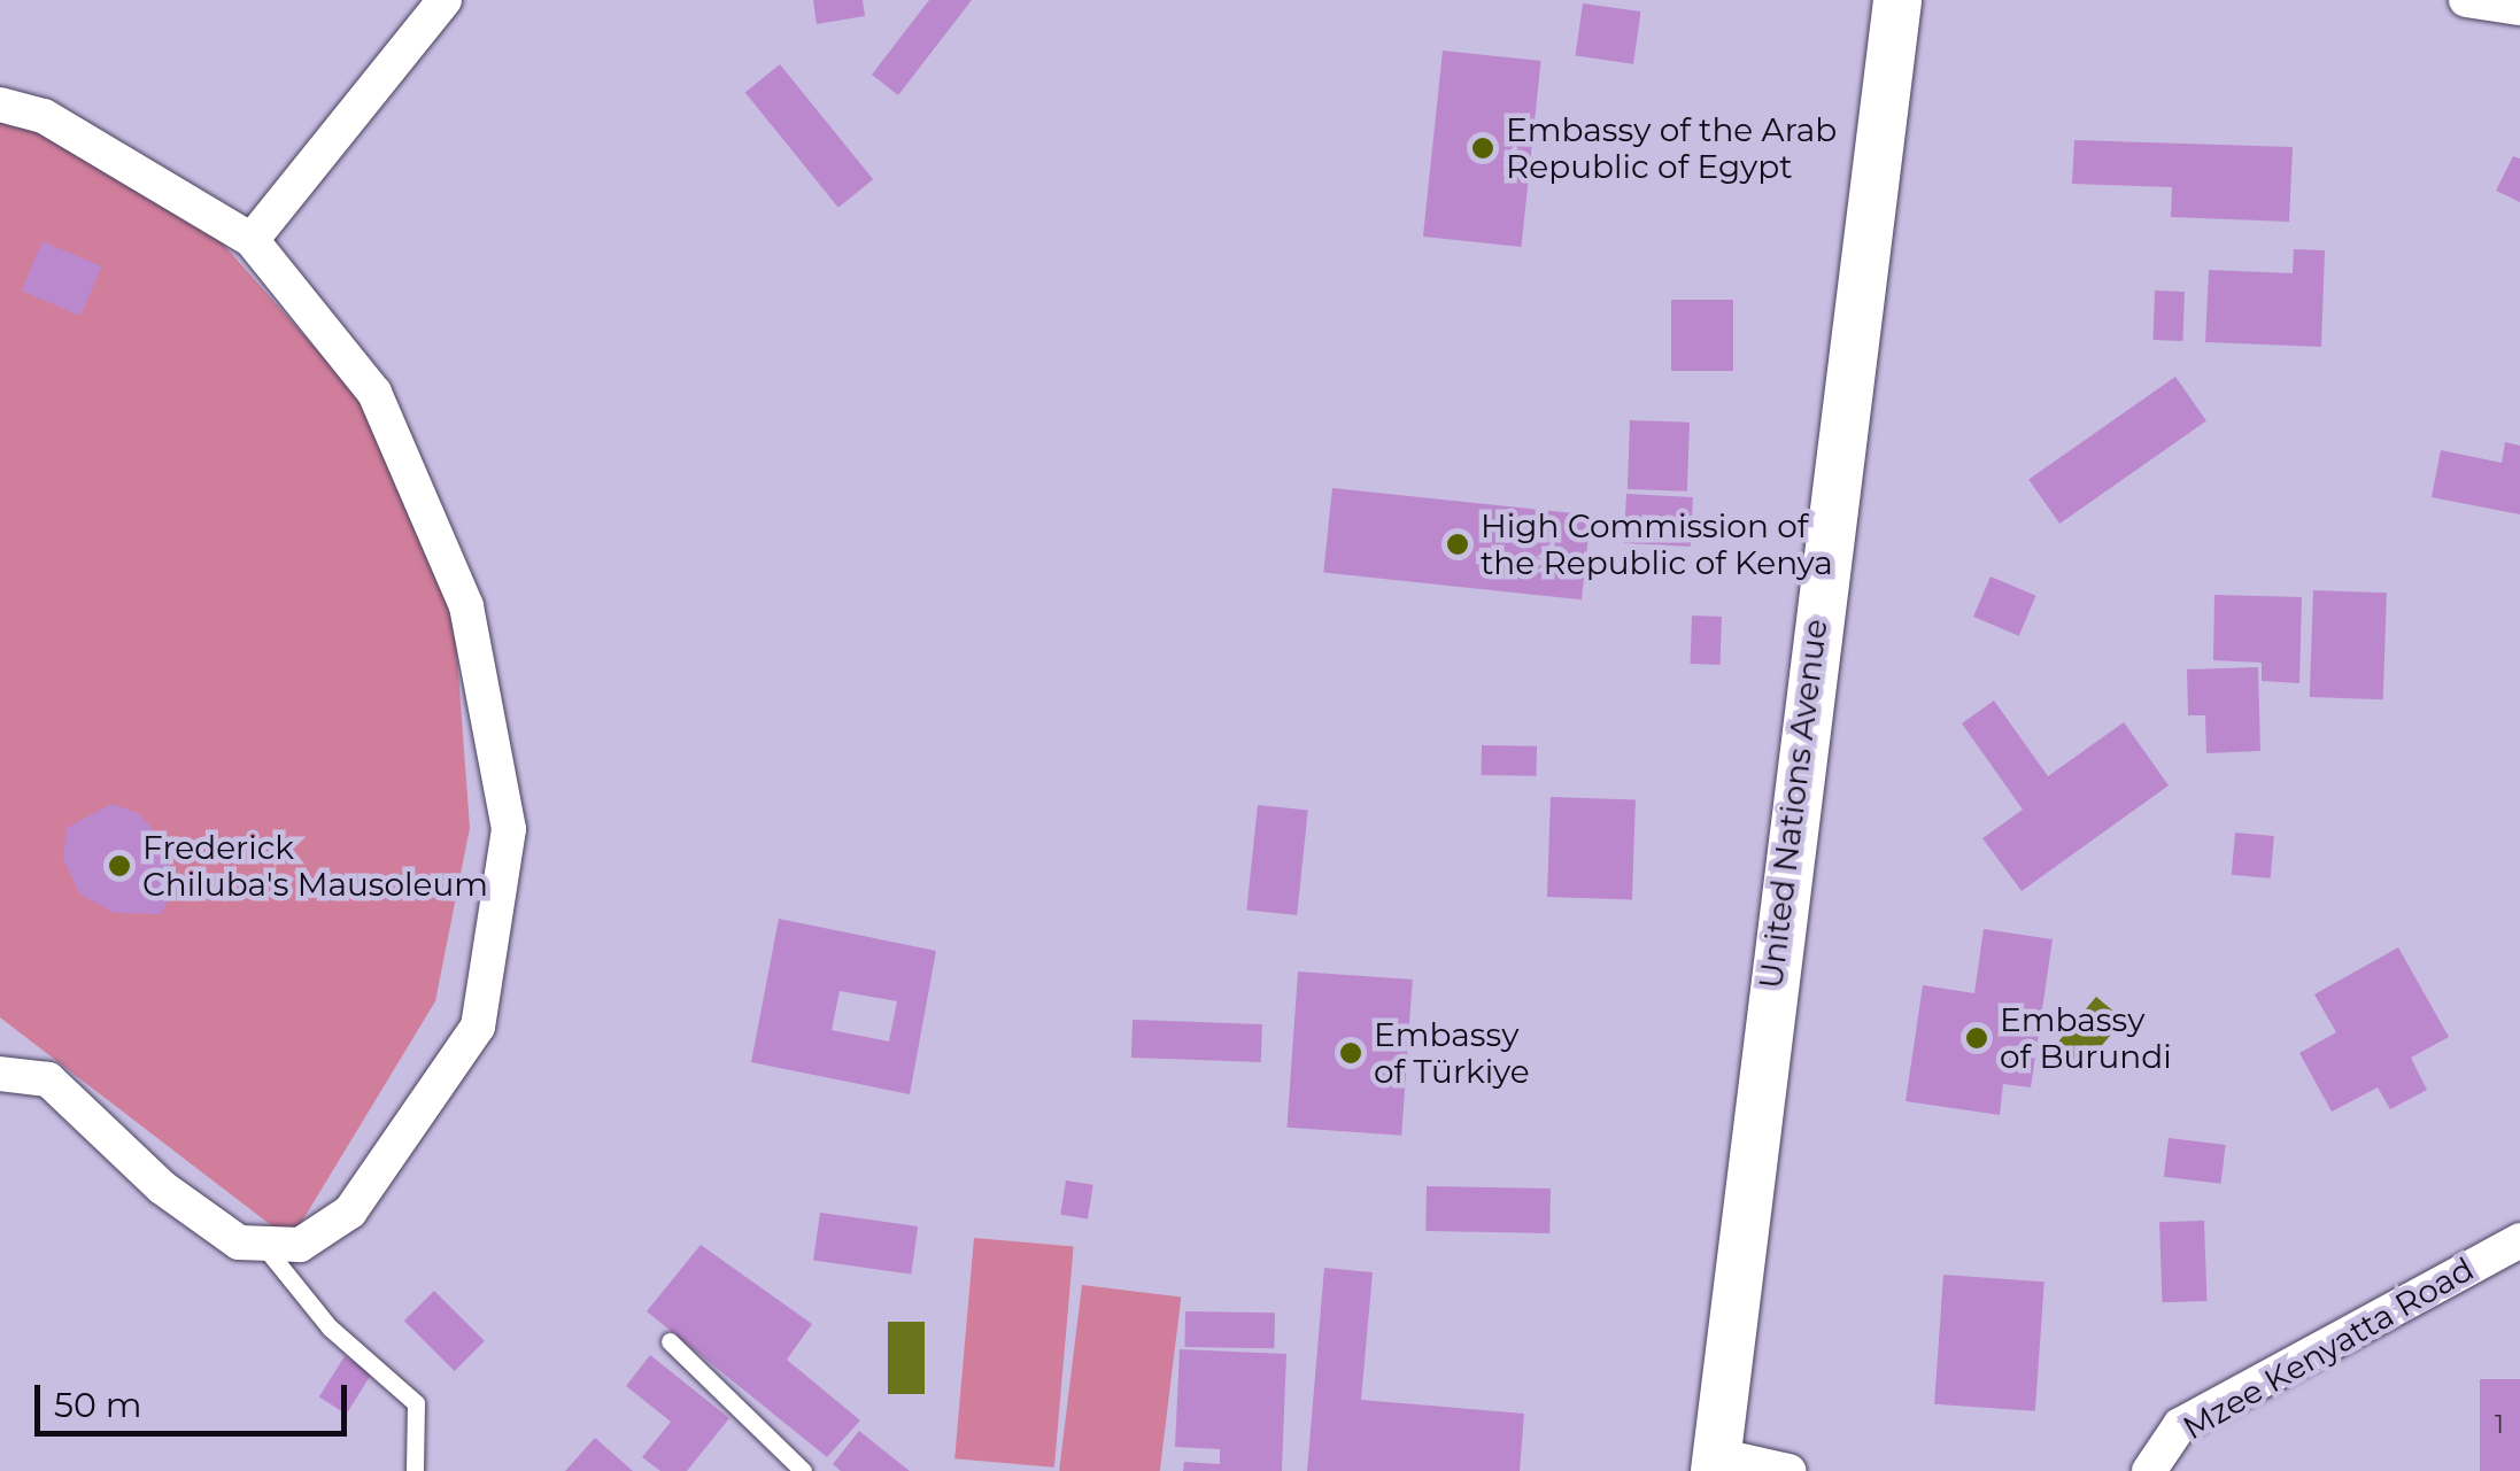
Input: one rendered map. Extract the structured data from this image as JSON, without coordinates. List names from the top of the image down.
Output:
{
  "streets": {
    "main road": ["United Nations Avenue"],
    "street": ["Mzee Kenyatta Road"]
  },
  "places": [
    "Embassy of the Arab Republic of Egypt",
    "High Commission of the Republic of Kenya",
    "Frederick Chiluba's Mausoleum",
    "Embassy of Burundi",
    "Embassy of Türkiye"
  ],
  "house_numbers": ["1"],
  "scale_bar": "50 m"
}
